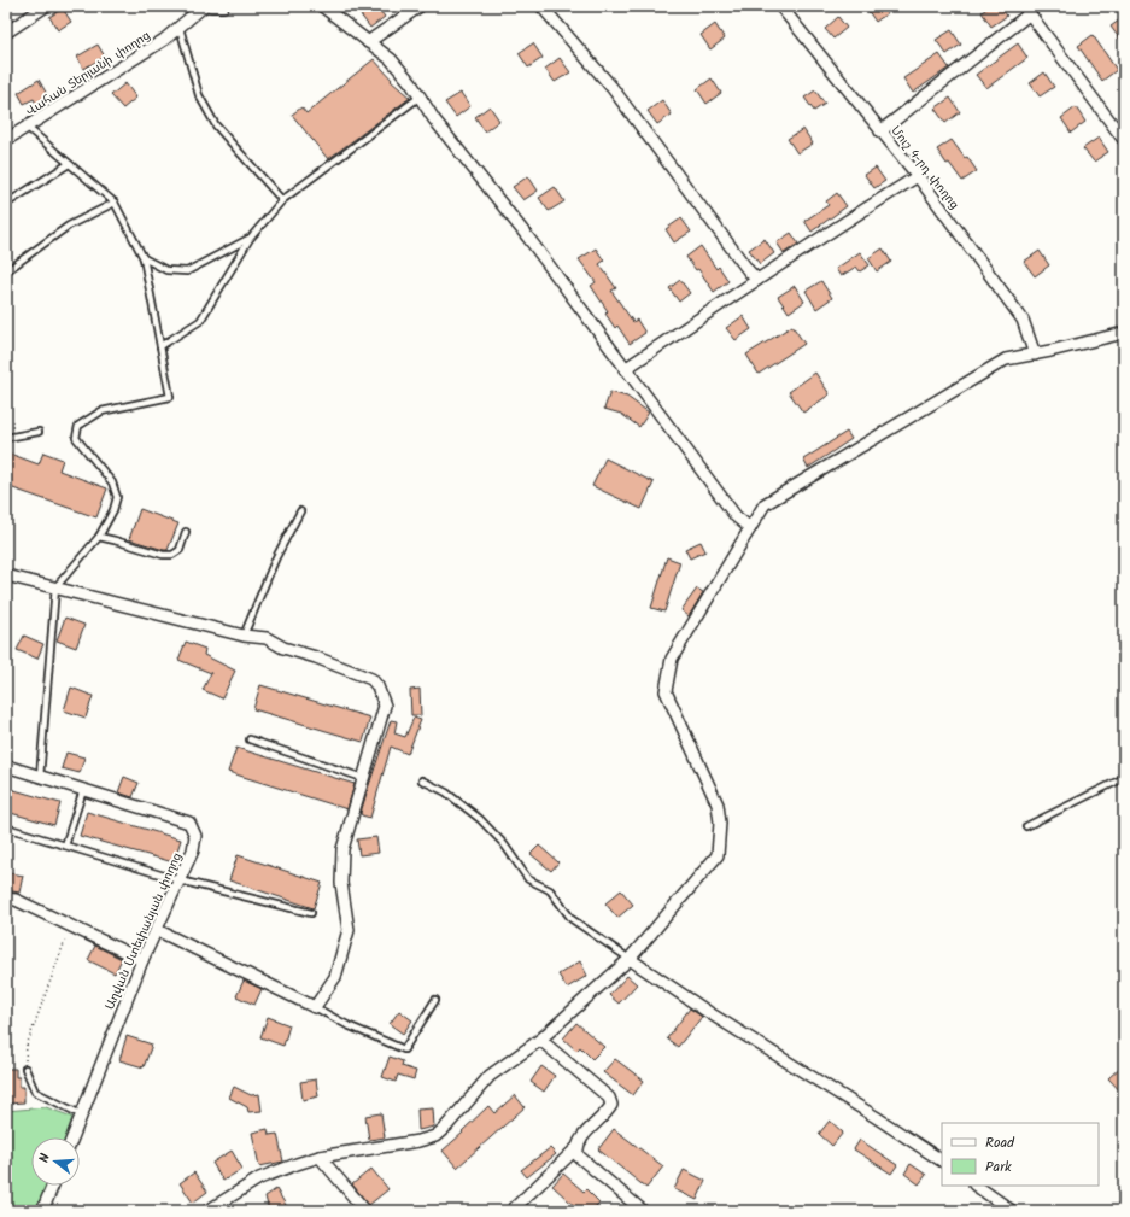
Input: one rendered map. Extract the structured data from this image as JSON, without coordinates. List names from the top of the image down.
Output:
{
  "streets": {
    "street": ["Վահան Տերյանի փողոց", "Մուշ 4-րդ փողոց", "Աղվան Ստեփանյան փողոց"]
  },
  "legend": ["Road", "Park"],
  "north": "left"
}
